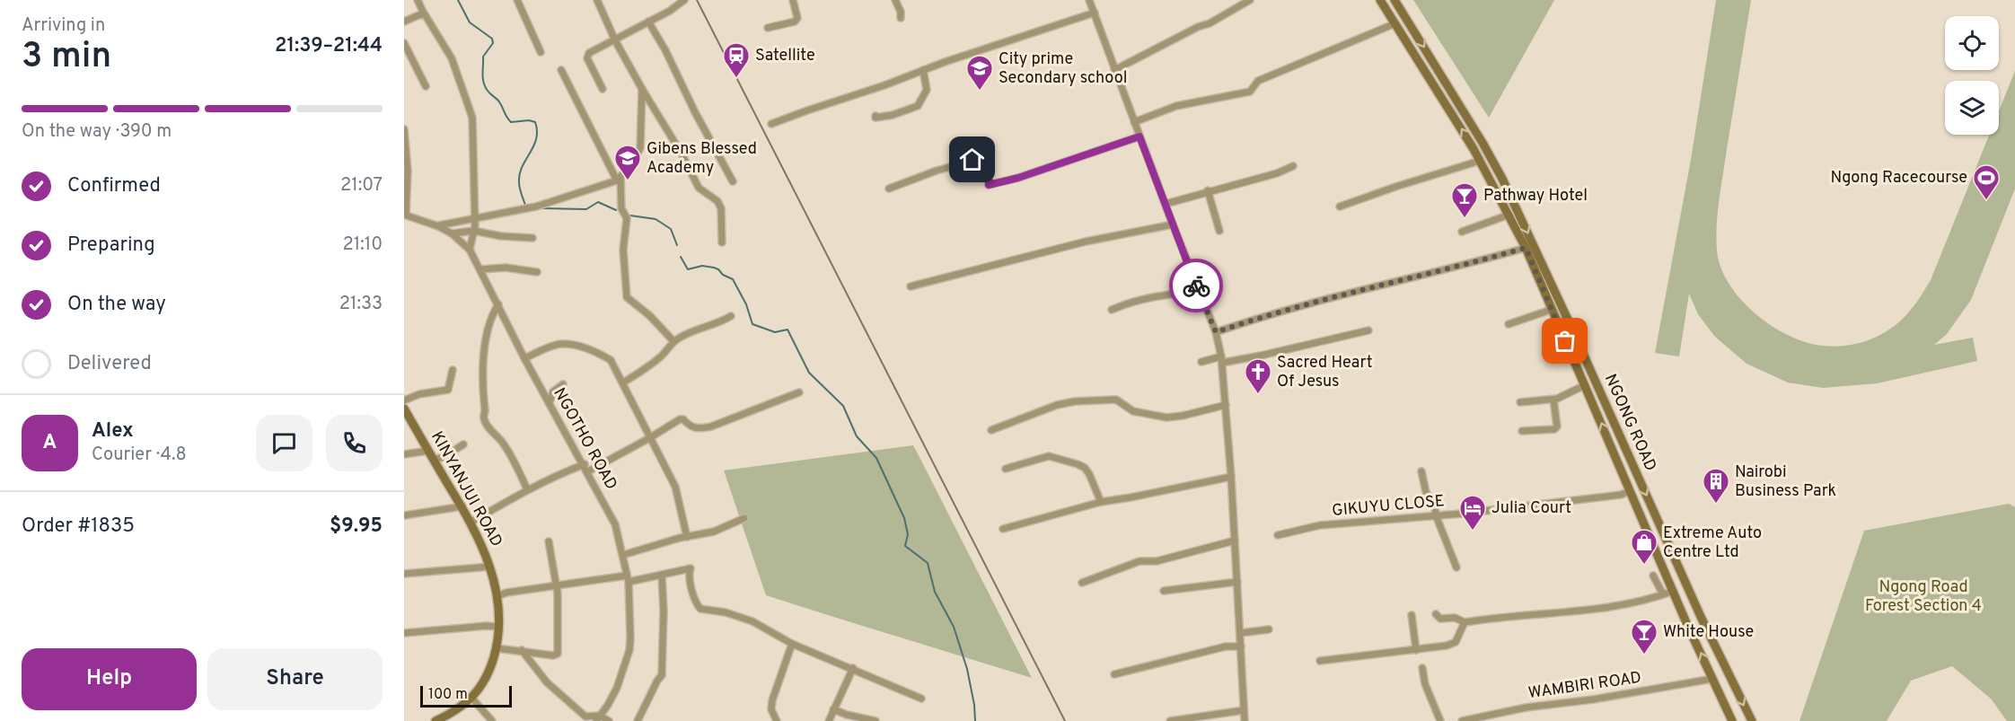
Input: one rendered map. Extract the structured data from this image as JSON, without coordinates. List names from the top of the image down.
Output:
{
  "streets": {
    "main road": ["NGONG ROAD", "KINYANJUI ROAD"],
    "street": ["NGOTHO ROAD", "GIKUYU CLOSE", "WAMBIRI ROAD"]
  },
  "crossings": [
    ["NGONG ROAD", "GIKUYU CLOSE"],
    ["NGONG ROAD", "WAMBIRI ROAD"]
  ],
  "parks": ["Ngong Road Forest Section 4"],
  "places": {
    "station": ["Satellite"],
    "school or university": ["City prime Secondary school", "Gibens Blessed Academy"],
    "sports": ["Ngong Racecourse"],
    "bar": ["Pathway Hotel", "White House"],
    "church": ["Sacred Heart Of Jesus"],
    "building": ["Nairobi Business Park"],
    "hotel": ["Julia Court"],
    "shop": ["Extreme Auto Centre Ltd"]
  },
  "scale_bar": "100 m",
  "page": {
    "heading": ["3 min", "Arriving in", "21:39–21:44"],
    "panel": [
      "Alex",
      "Courier · 4.8",
      "Order #1835",
      "$9.95"
    ],
    "bar": "On the way · 390 m",
    "list": [
      ["Confirmed", "21:07"],
      ["Preparing", "21:10"],
      ["On the way", "21:33"],
      "Delivered"
    ],
    "round": "A",
    "buttons": ["Help", "Share"],
    "scale": "100 m"
  }
}
